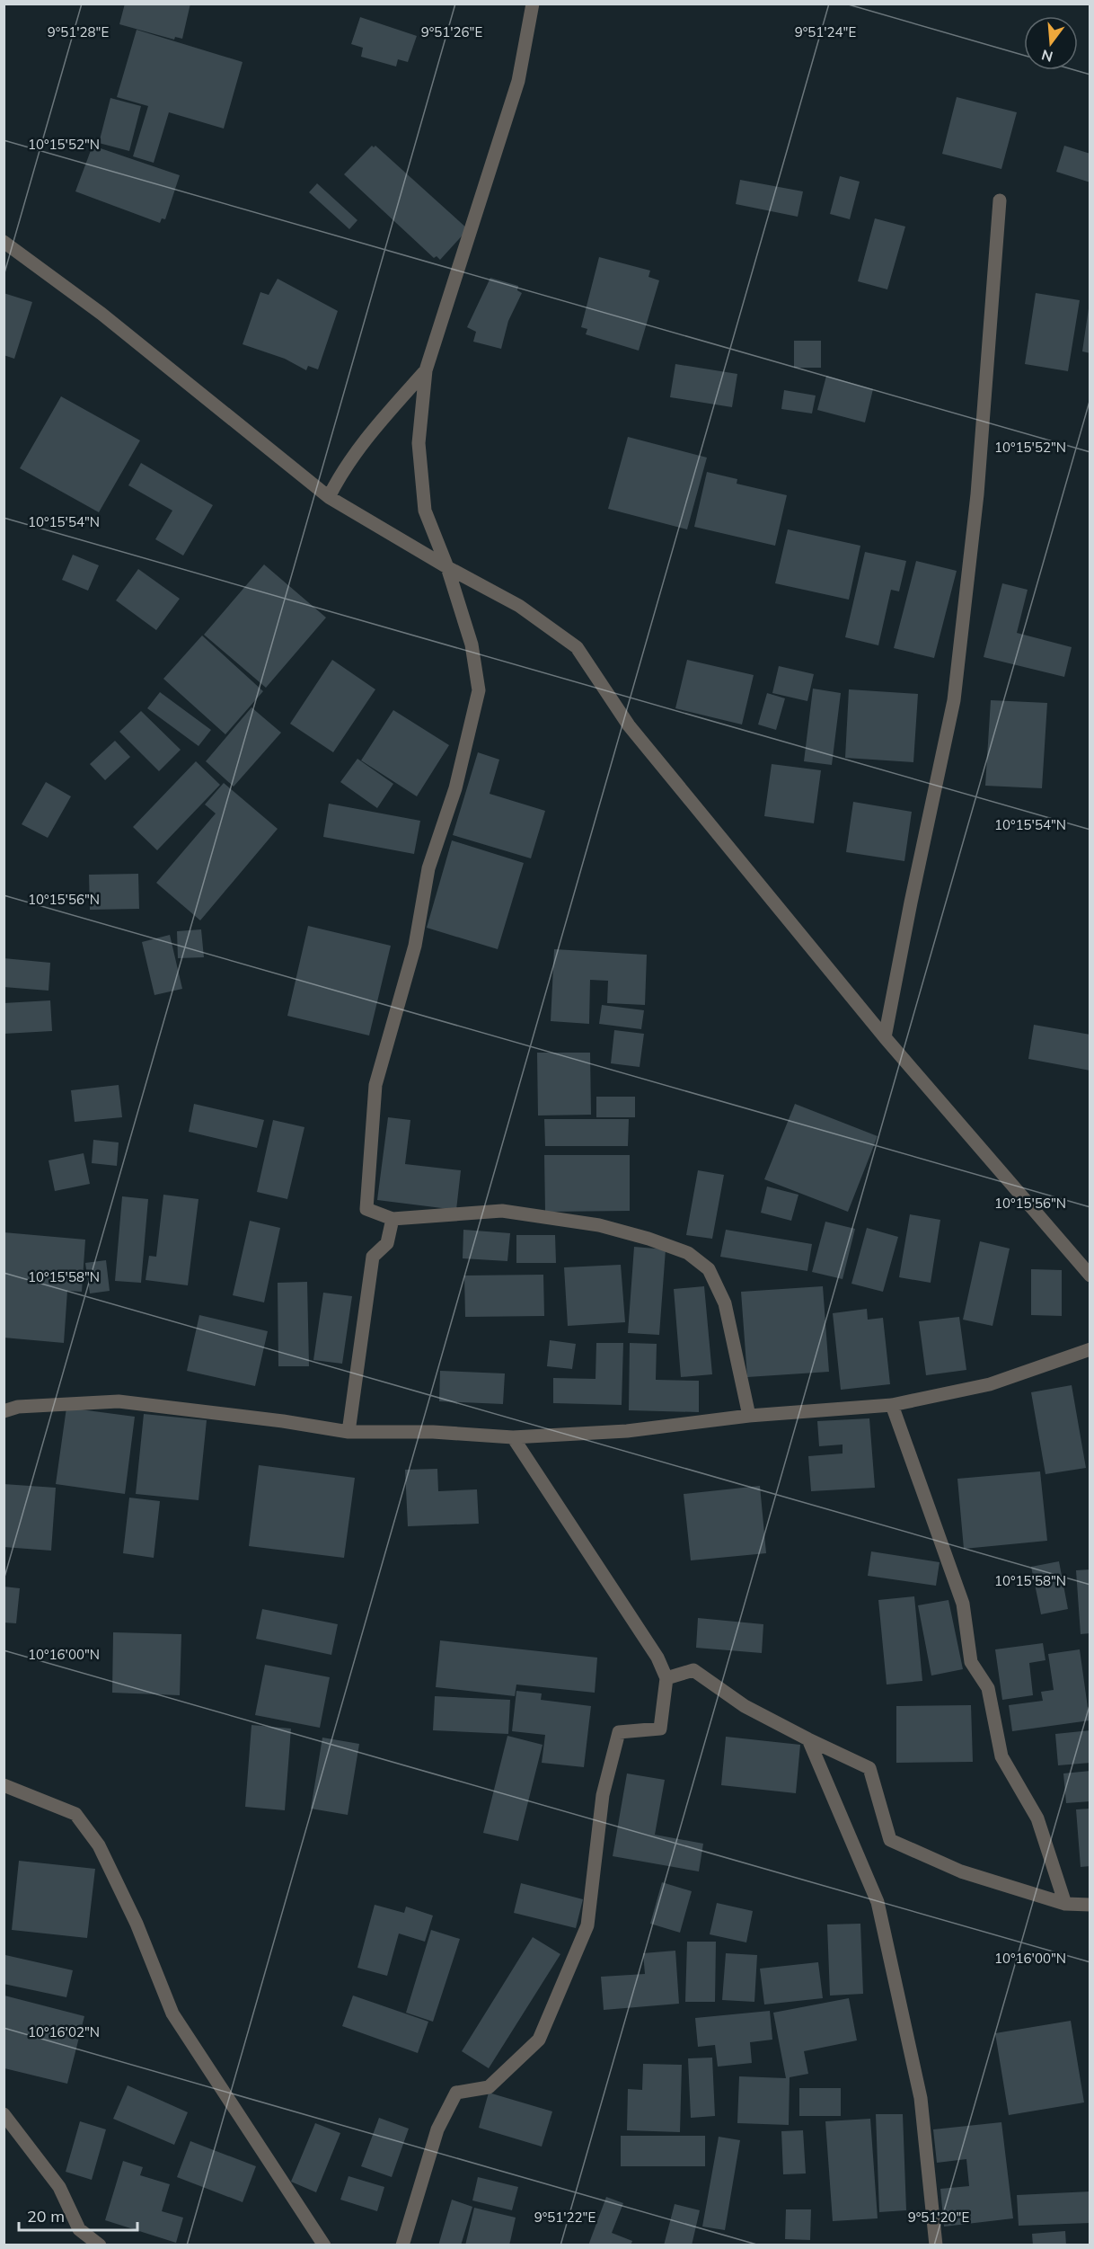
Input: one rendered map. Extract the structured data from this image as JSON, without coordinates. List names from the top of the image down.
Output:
{
  "scale_bar": "20 m",
  "north": "bottom",
  "coordinates": [
    "9°51'28\"E",
    "9°51'26\"E",
    "9°51'24\"E",
    "10°15'52\"N",
    "10°15'54\"N",
    "10°15'56\"N",
    "10°15'58\"N",
    "10°16'00\"N",
    "10°16'02\"N",
    "9°51'22\"E",
    "9°51'20\"E"
  ]
}
